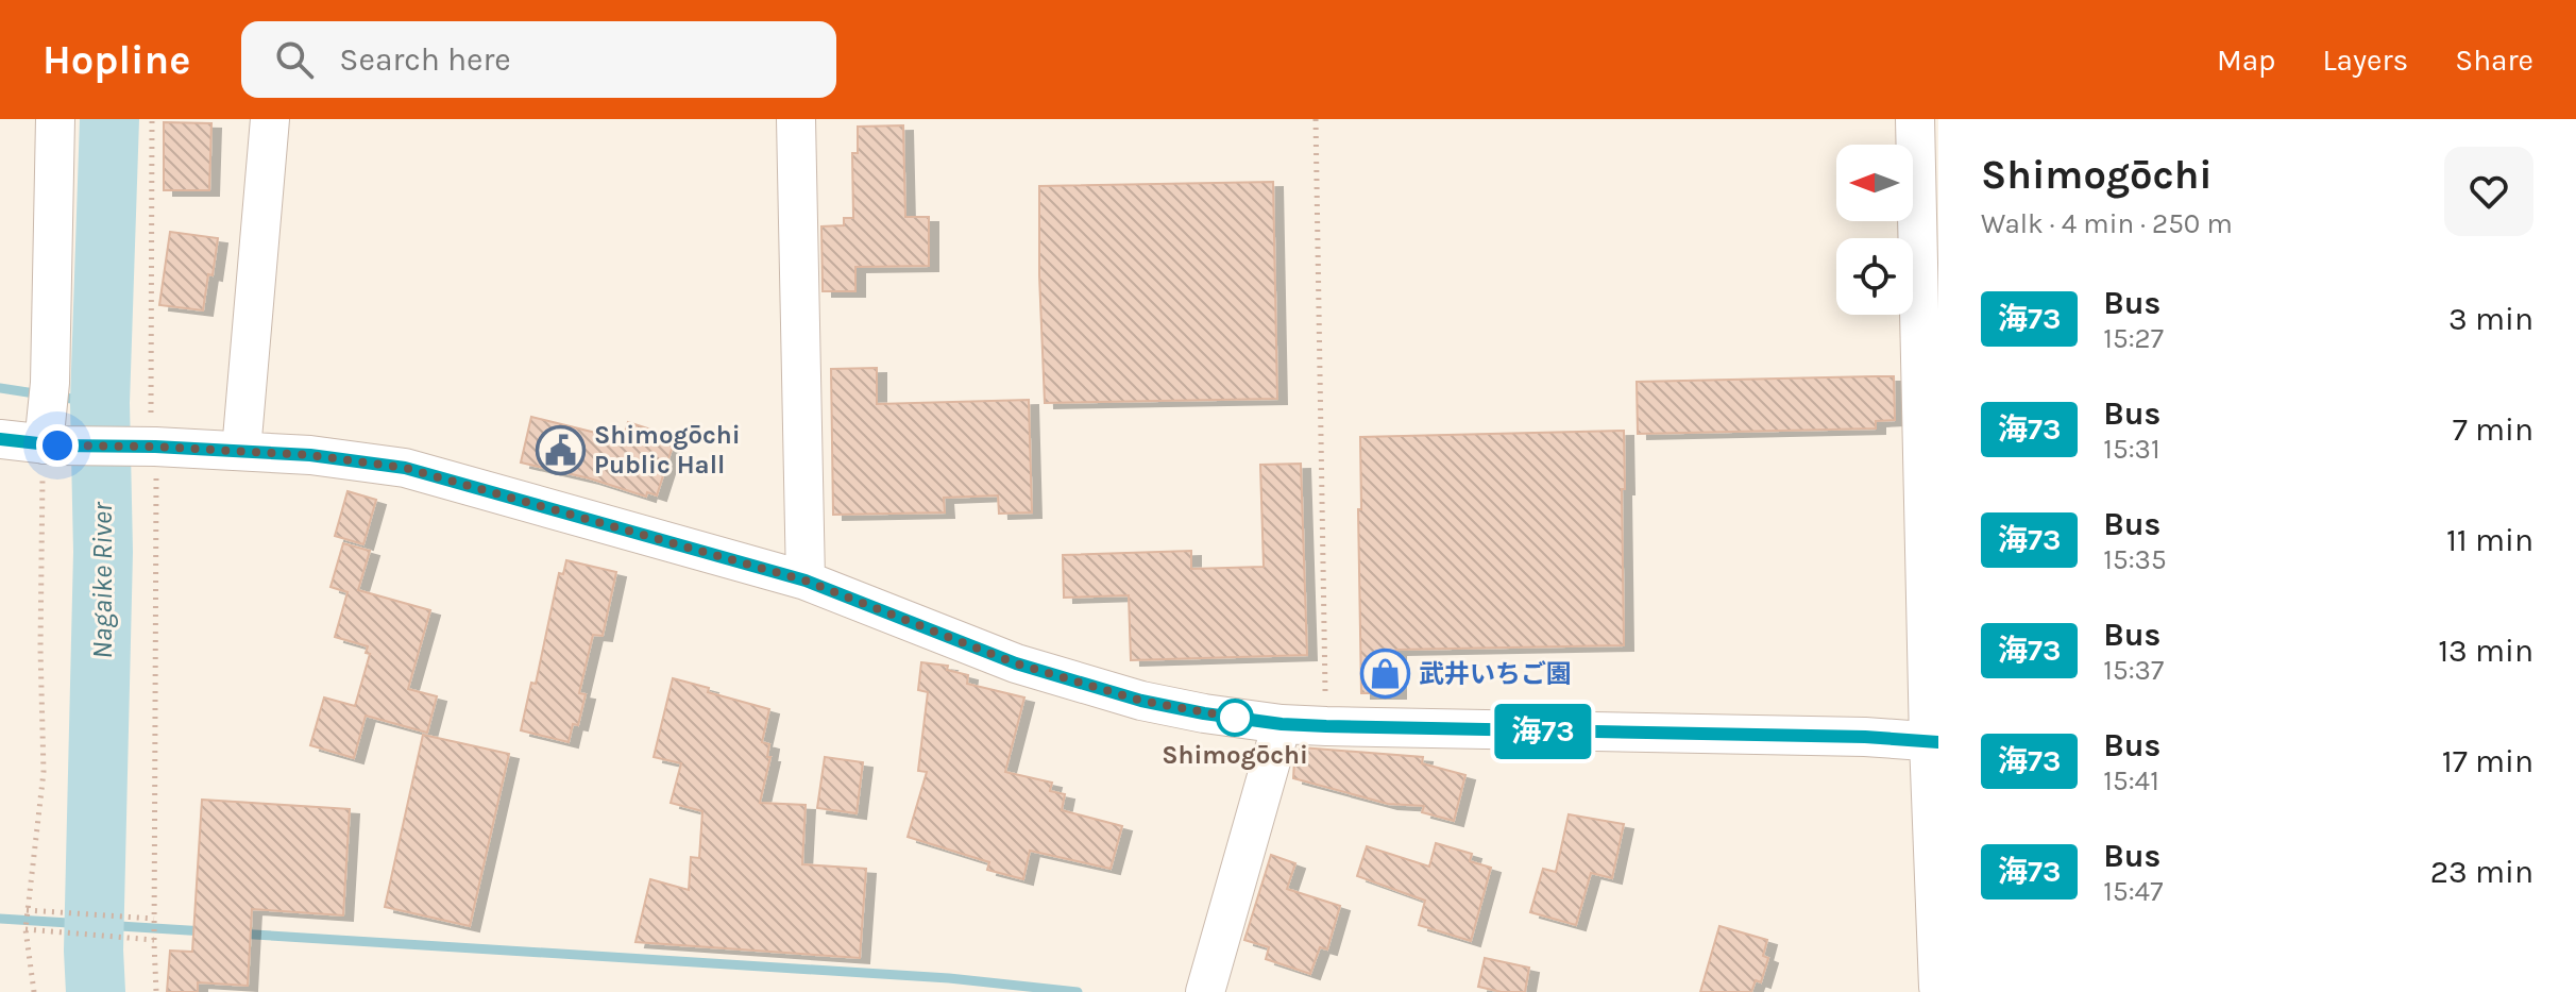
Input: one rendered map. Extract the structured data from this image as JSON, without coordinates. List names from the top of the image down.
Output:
{
  "water": ["Nagaike River"],
  "places": {
    "public building": ["Shimogōchi Public Hall"],
    "shop": ["武井いちご園"],
    "other": ["Shimogōchi"]
  },
  "lines": ["bus line 海73"],
  "north": "left",
  "page": {
    "header": "Hopline",
    "search": "Search here",
    "nav": ["Map", "Layers", "Share"],
    "on_map": "海73",
    "heading": ["Shimogōchi", "Walk · 4 min · 250 m"],
    "list": [
      {
        "mark": "海73",
        "name": "Bus",
        "note": "15:27",
        "value": "3 min"
      },
      {
        "mark": "海73",
        "name": "Bus",
        "note": "15:31",
        "value": "7 min"
      },
      {
        "mark": "海73",
        "name": "Bus",
        "note": "15:35",
        "value": "11 min"
      },
      {
        "mark": "海73",
        "name": "Bus",
        "note": "15:37",
        "value": "13 min"
      },
      {
        "mark": "海73",
        "name": "Bus",
        "note": "15:41",
        "value": "17 min"
      },
      {
        "mark": "海73",
        "name": "Bus",
        "note": "15:47",
        "value": "23 min"
      }
    ]
  }
}
